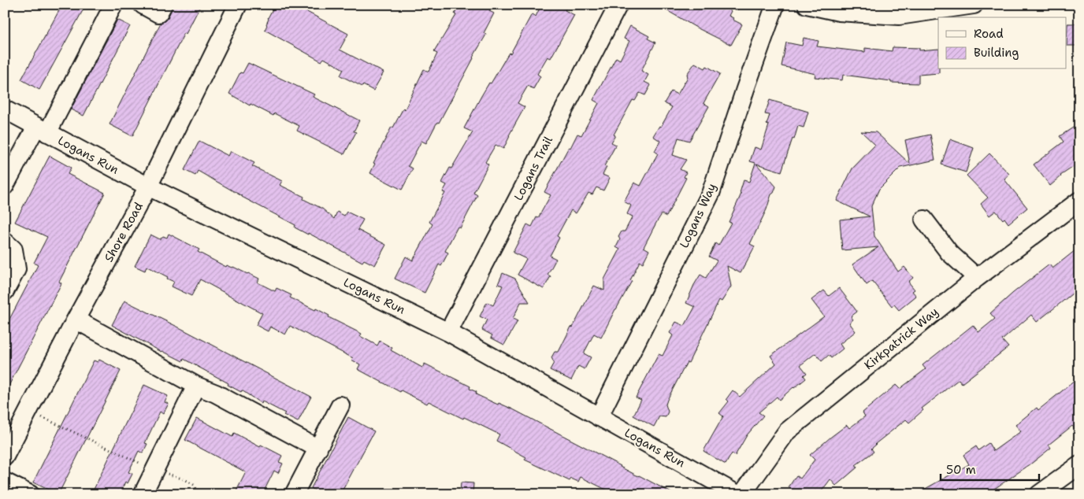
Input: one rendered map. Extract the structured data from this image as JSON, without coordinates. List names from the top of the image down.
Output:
{
  "streets": {
    "street": [
      "Logans Run",
      "Logans Trail",
      "Logans Way",
      "Shore Road",
      "Kirkpatrick Way"
    ]
  },
  "crossings": [
    ["Logans Run", "Logans Trail"],
    ["Logans Run", "Logans Way"],
    ["Logans Run", "Shore Road"]
  ],
  "legend": ["Road", "Building"],
  "scale_bar": "50 m"
}
